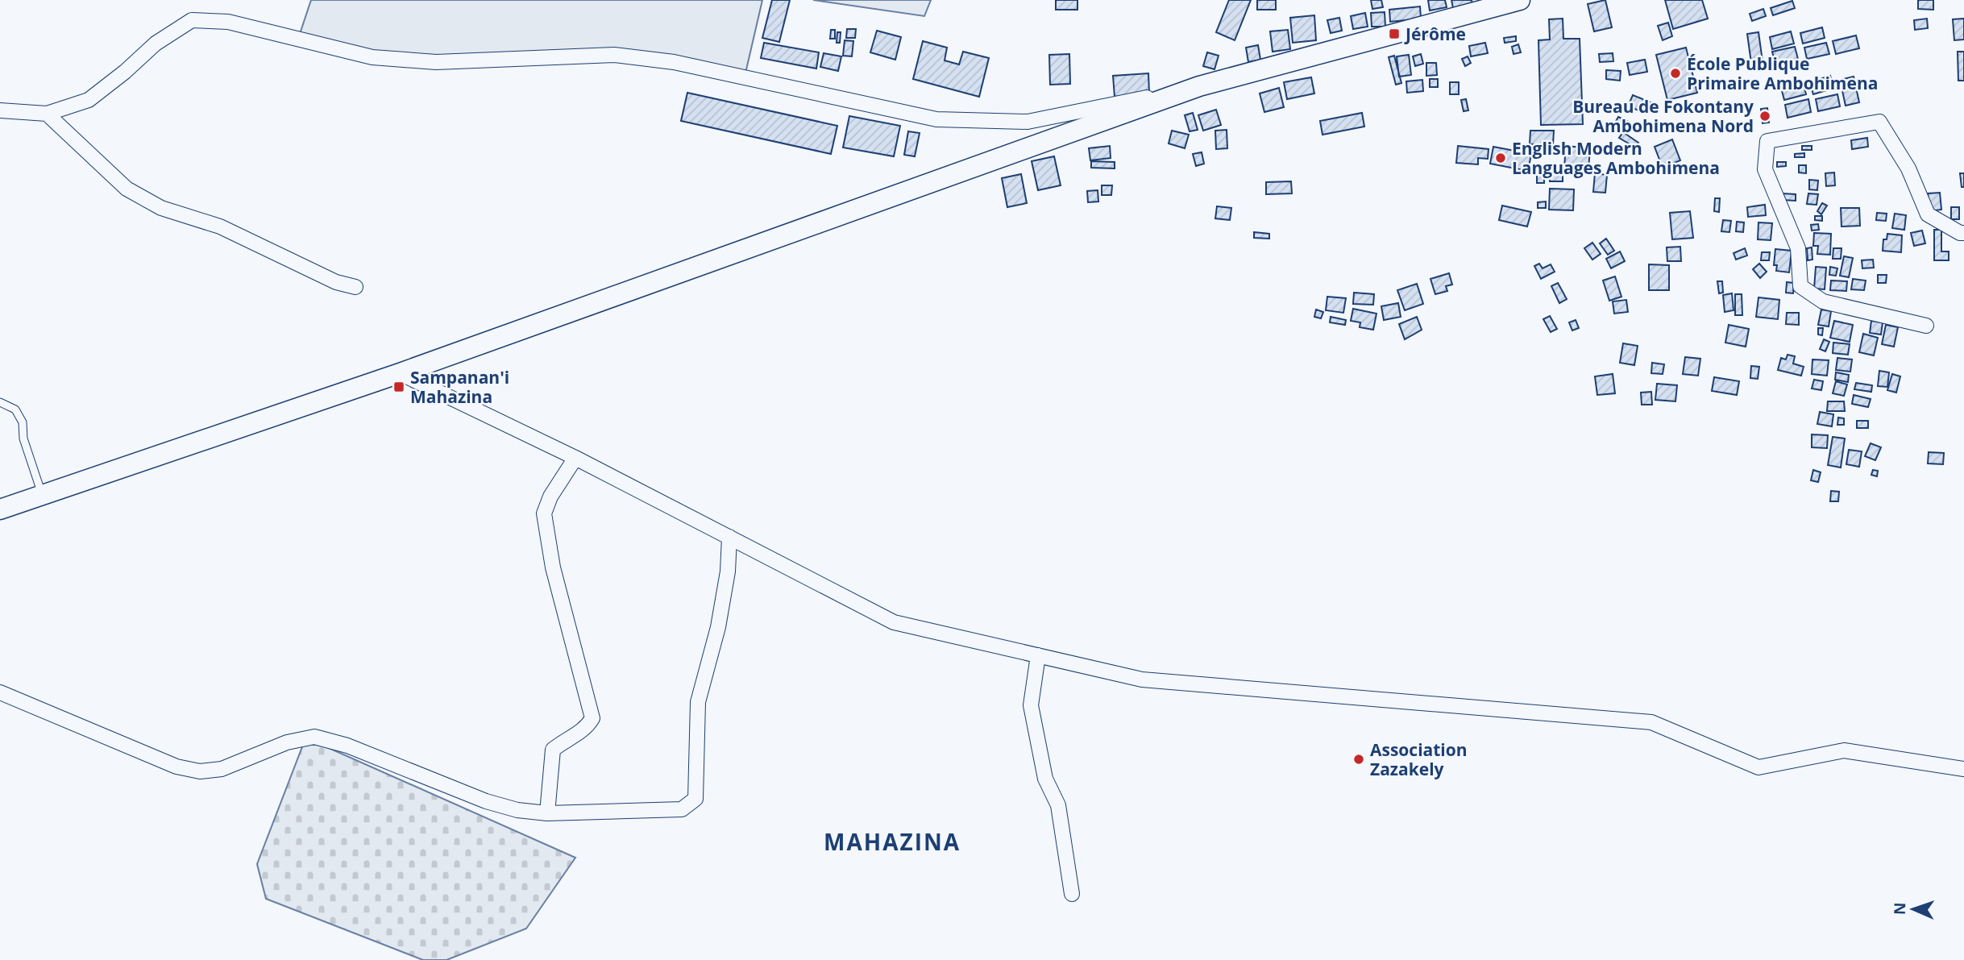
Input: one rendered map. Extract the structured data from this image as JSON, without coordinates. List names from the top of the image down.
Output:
{
  "districts": ["MAHAZINA"],
  "places": {
    "transit": ["Jérôme", "Sampanan'i Mahazina"],
    "other": [
      "École Publique Primaire Ambohimena",
      "Bureau de Fokontany Ambohimena Nord",
      "English Modern Languages Ambohimena",
      "Association Zazakely"
    ]
  },
  "north": "left"
}
